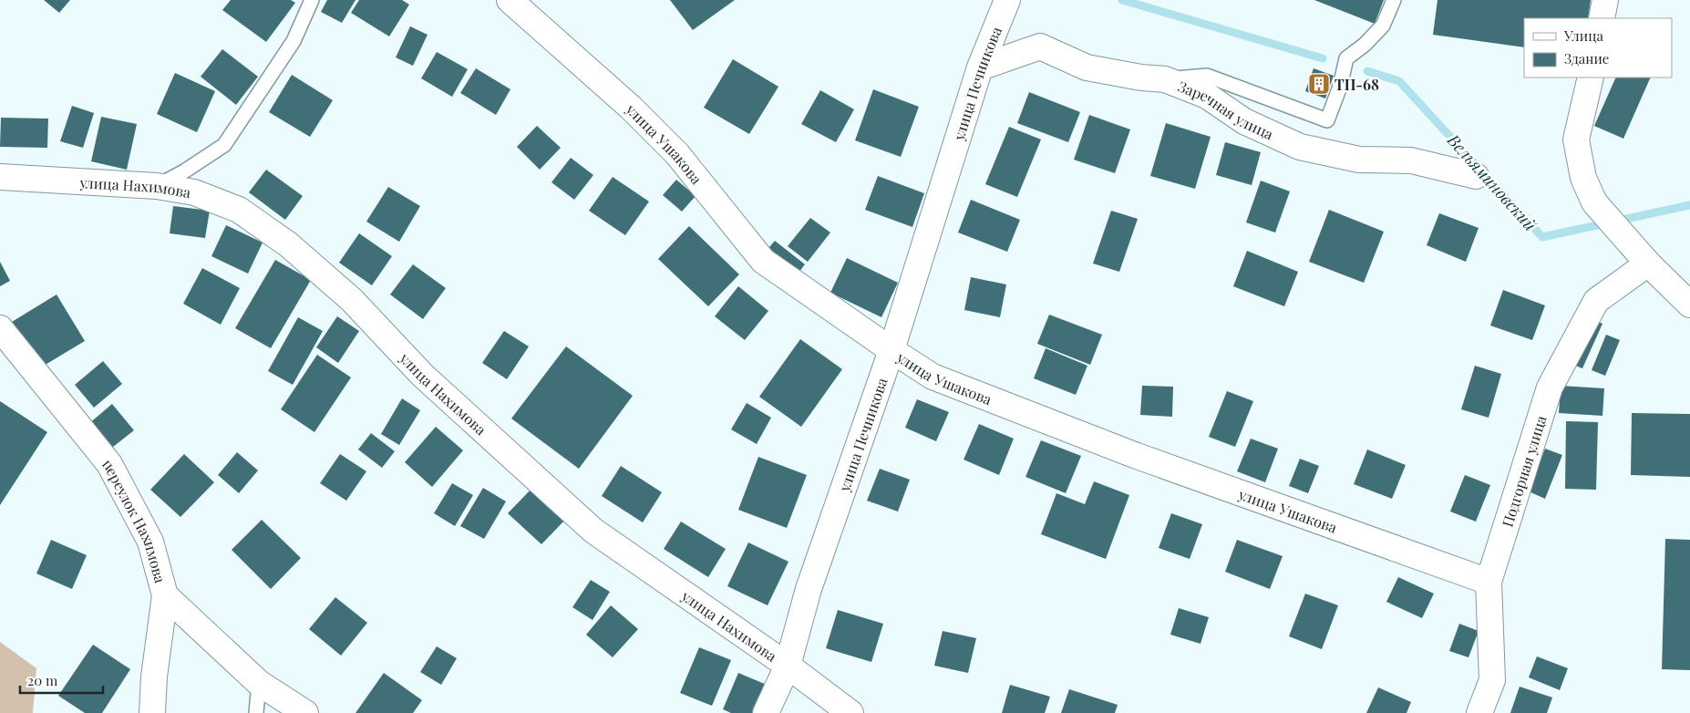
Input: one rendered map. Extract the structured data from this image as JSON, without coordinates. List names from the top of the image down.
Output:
{
  "streets": {
    "street": [
      "улица Печникова",
      "Заречная улица",
      "улица Ушакова",
      "улица Нахимова",
      "Подгорная улица",
      "переулок Нахимова"
    ]
  },
  "crossings": [
    ["улица Печникова", "Заречная улица"],
    ["улица Печникова", "улица Ушакова"],
    ["улица Печникова", "улица Нахимова"],
    ["улица Ушакова", "Подгорная улица"]
  ],
  "water": ["Вельяминовский"],
  "places": {
    "building": ["ТП-68"]
  },
  "legend": ["Улица", "Здание"],
  "scale_bar": "20 m"
}
